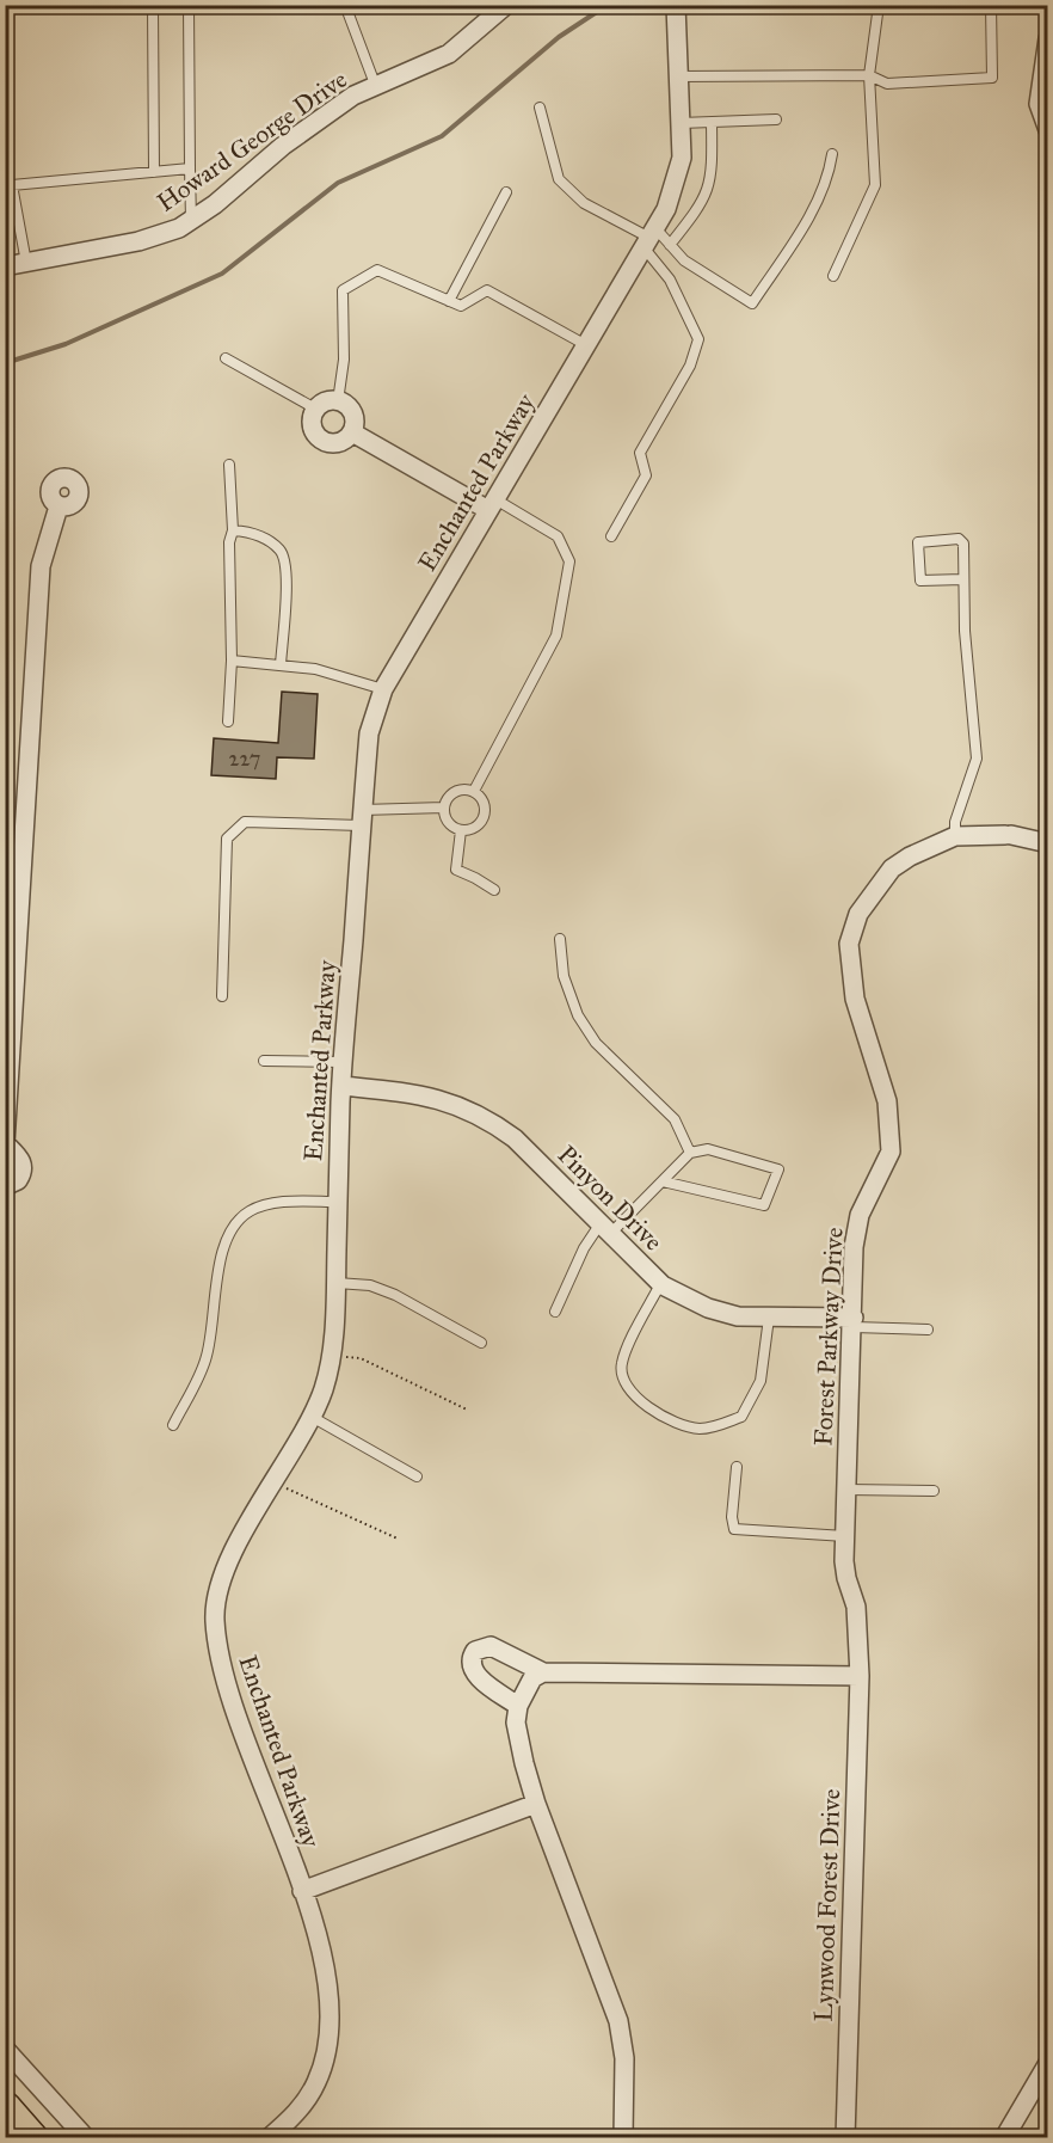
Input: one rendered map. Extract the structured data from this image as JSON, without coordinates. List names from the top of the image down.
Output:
{
  "streets": {
    "street": [
      "Howard George Drive",
      "Enchanted Parkway",
      "Pinyon Drive",
      "Forest Parkway Drive",
      "Lynwood Forest Drive"
    ]
  },
  "crossings": [
    ["Enchanted Parkway", "Pinyon Drive"],
    ["Pinyon Drive", "Forest Parkway Drive"],
    ["Forest Parkway Drive", "Lynwood Forest Drive"]
  ],
  "house_numbers": ["227"]
}
